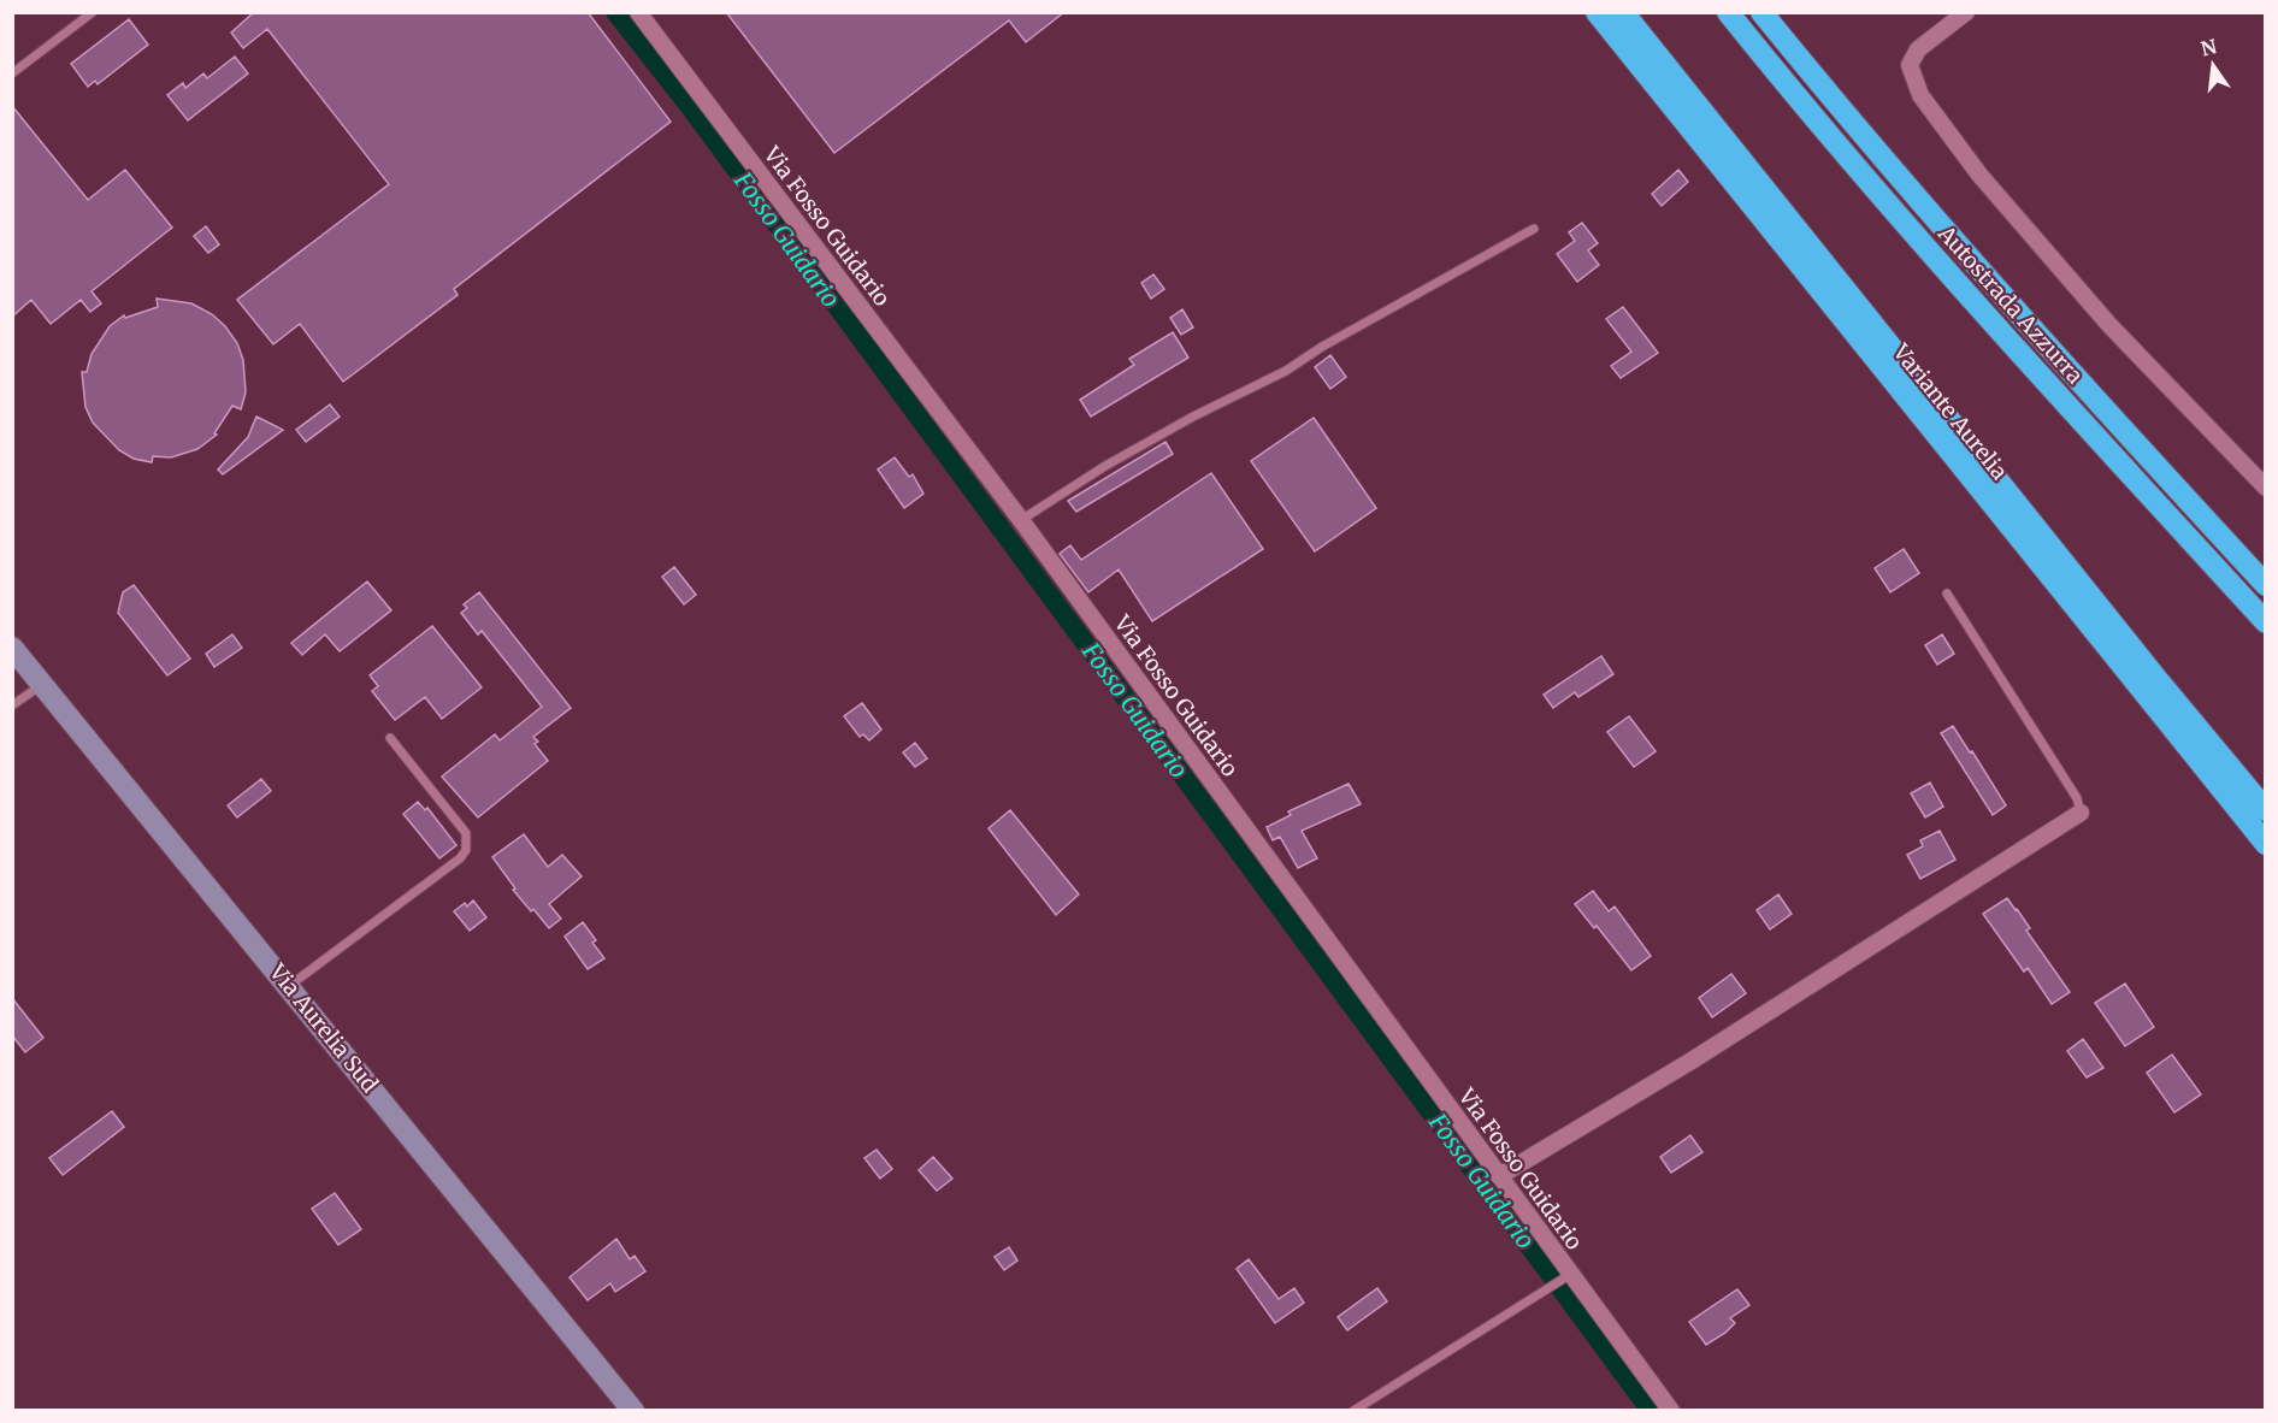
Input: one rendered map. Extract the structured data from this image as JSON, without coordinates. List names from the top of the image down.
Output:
{
  "streets": {
    "highway": ["Autostrada Azzurra", "Variante Aurelia"],
    "main road": ["Via Aurelia Sud"],
    "street": ["Via Fosso Guidario"]
  },
  "water": ["Fosso Guidario"],
  "north": "top"
}
